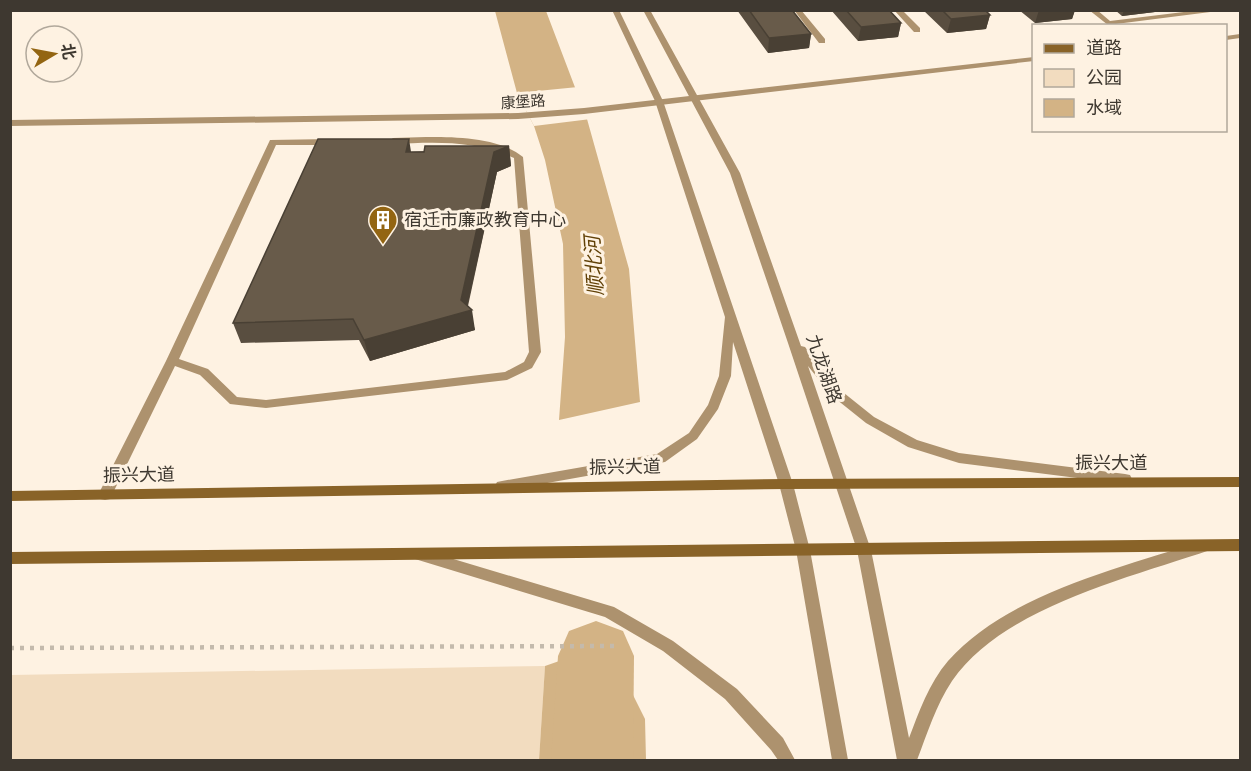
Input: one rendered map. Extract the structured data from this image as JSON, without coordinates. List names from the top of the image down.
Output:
{
  "streets": {
    "main road": ["振兴大道"],
    "street": ["康堡路", "九龙湖路"]
  },
  "crossings": [
    ["康堡路", "九龙湖路"],
    ["九龙湖路", "振兴大道"]
  ],
  "water": ["顺北河"],
  "places": {
    "building": ["宿迁市廉政教育中心"]
  },
  "legend": ["道路", "公园", "水域"],
  "north": "right"
}
